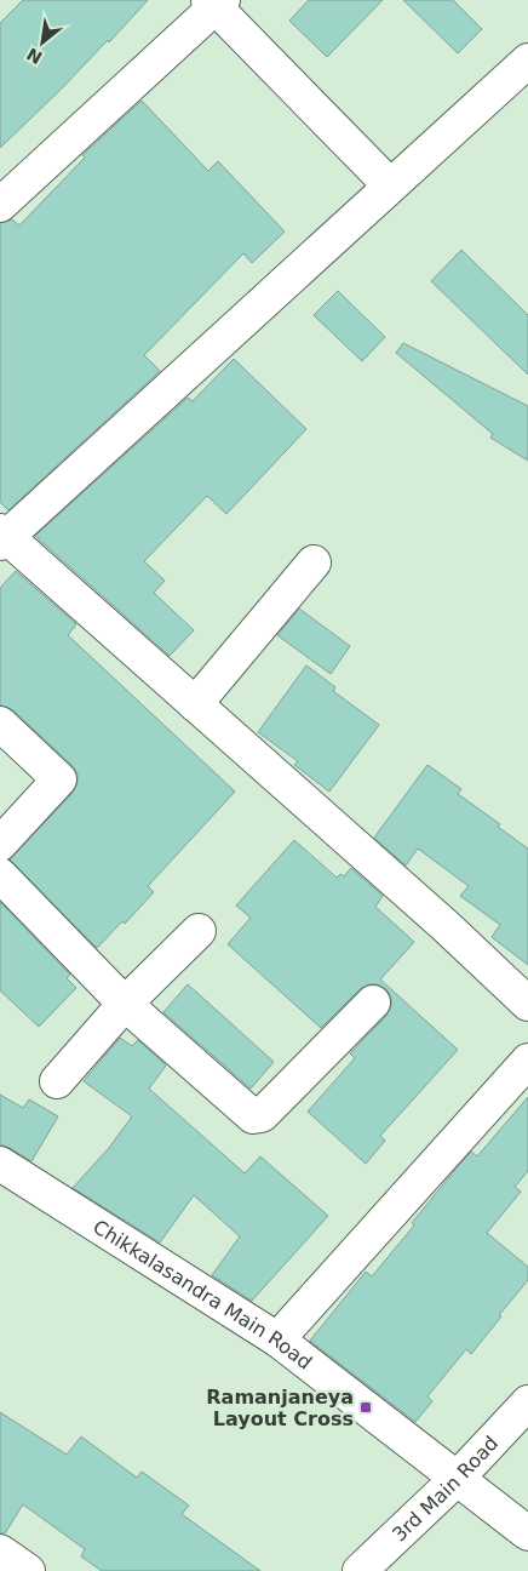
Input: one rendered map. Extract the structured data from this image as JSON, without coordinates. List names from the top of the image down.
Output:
{
  "streets": {
    "street": ["Chikkalasandra Main Road", "3rd Main Road"]
  },
  "crossings": [
    ["Chikkalasandra Main Road", "3rd Main Road"]
  ],
  "places": {
    "transit": ["Ramanjaneya Layout Cross"]
  },
  "north": "bottom left"
}
